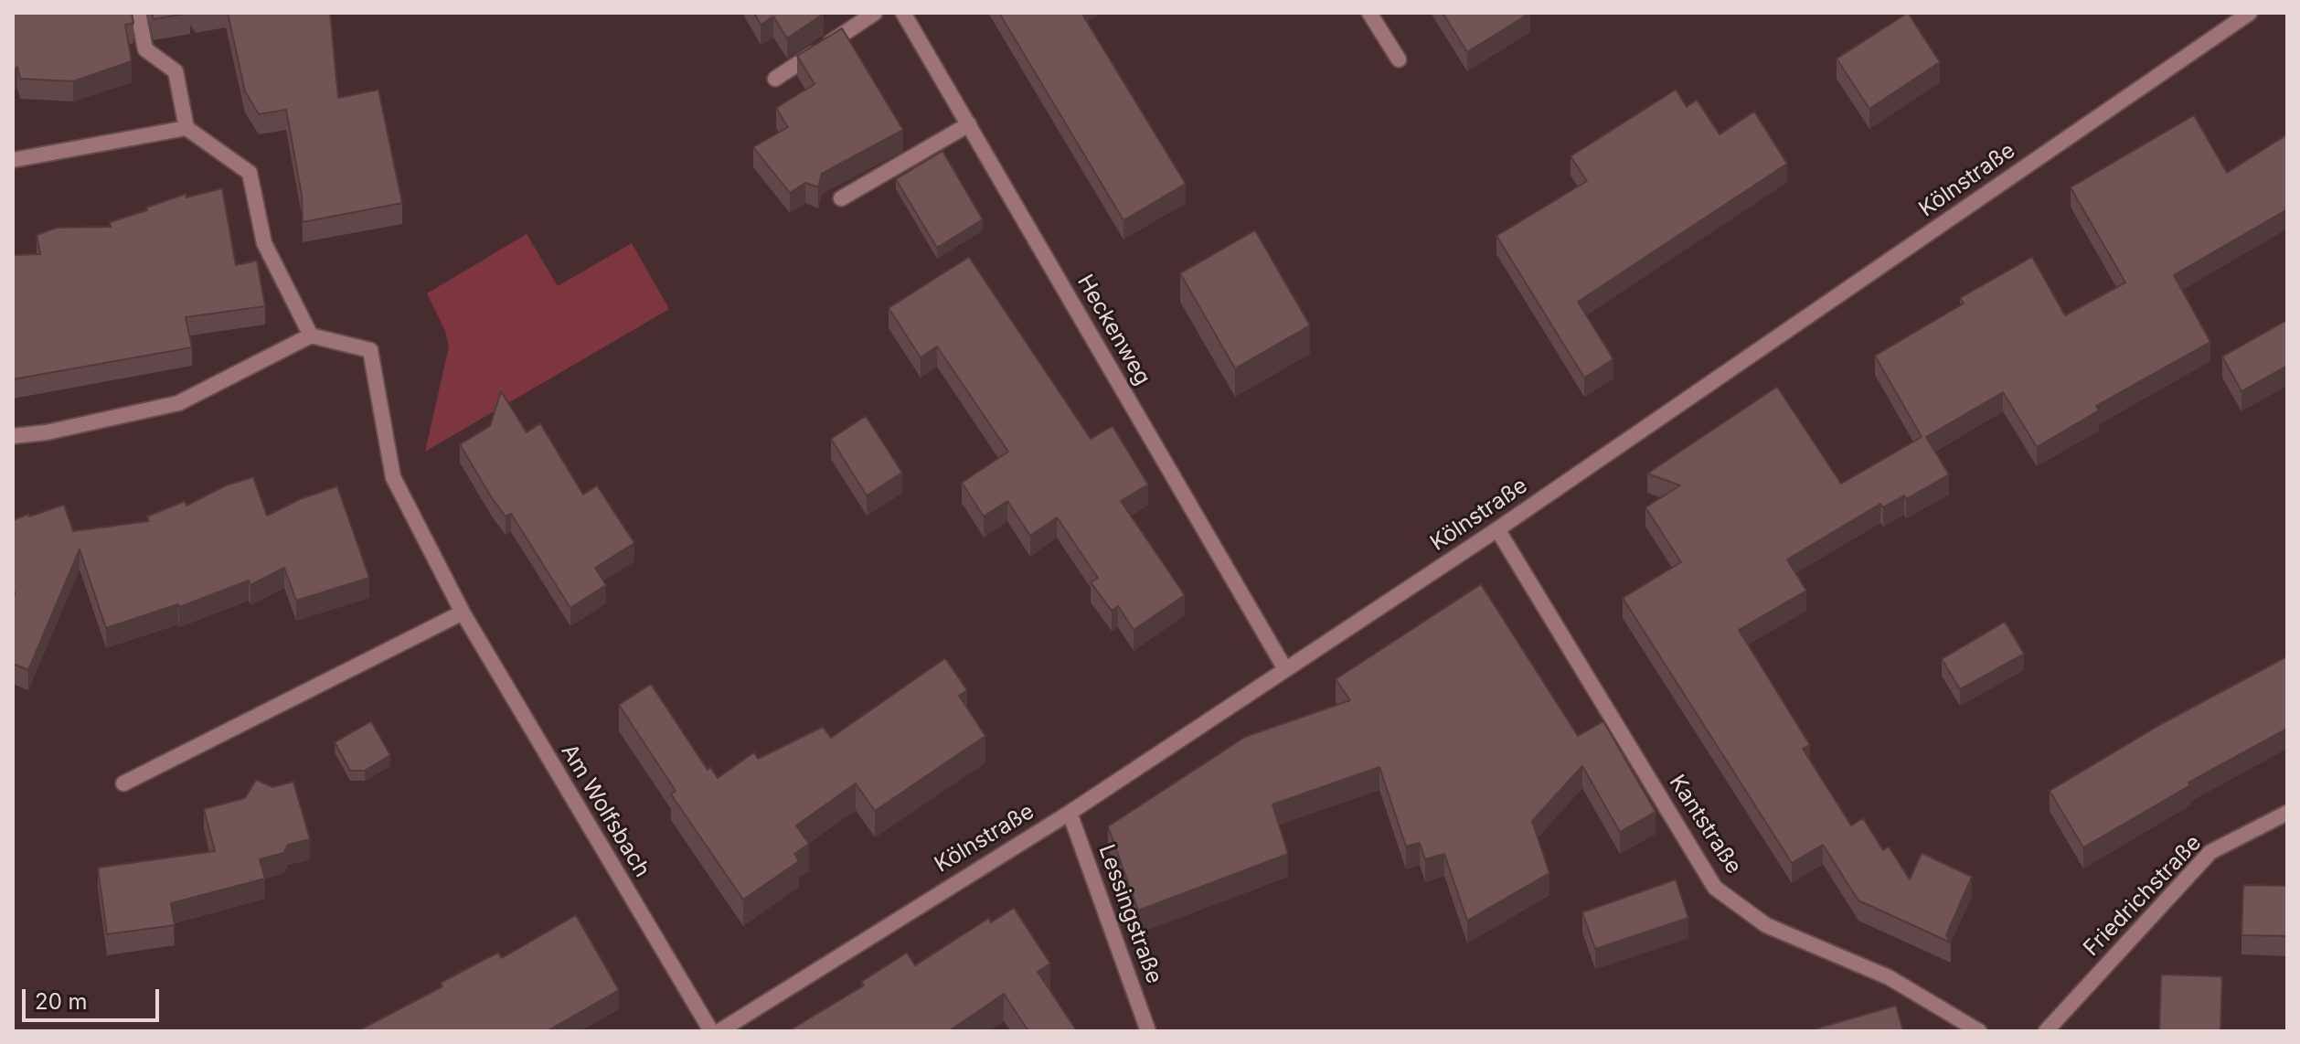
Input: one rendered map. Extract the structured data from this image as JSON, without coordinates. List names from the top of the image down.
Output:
{
  "streets": {
    "street": [
      "Kölnstraße",
      "Heckenweg",
      "Am Wolfsbach",
      "Kantstraße",
      "Friedrichstraße",
      "Lessingstraße"
    ]
  },
  "crossings": [
    ["Kölnstraße", "Heckenweg"],
    ["Kölnstraße", "Kantstraße"],
    ["Kölnstraße", "Lessingstraße"]
  ],
  "scale_bar": "20 m"
}
